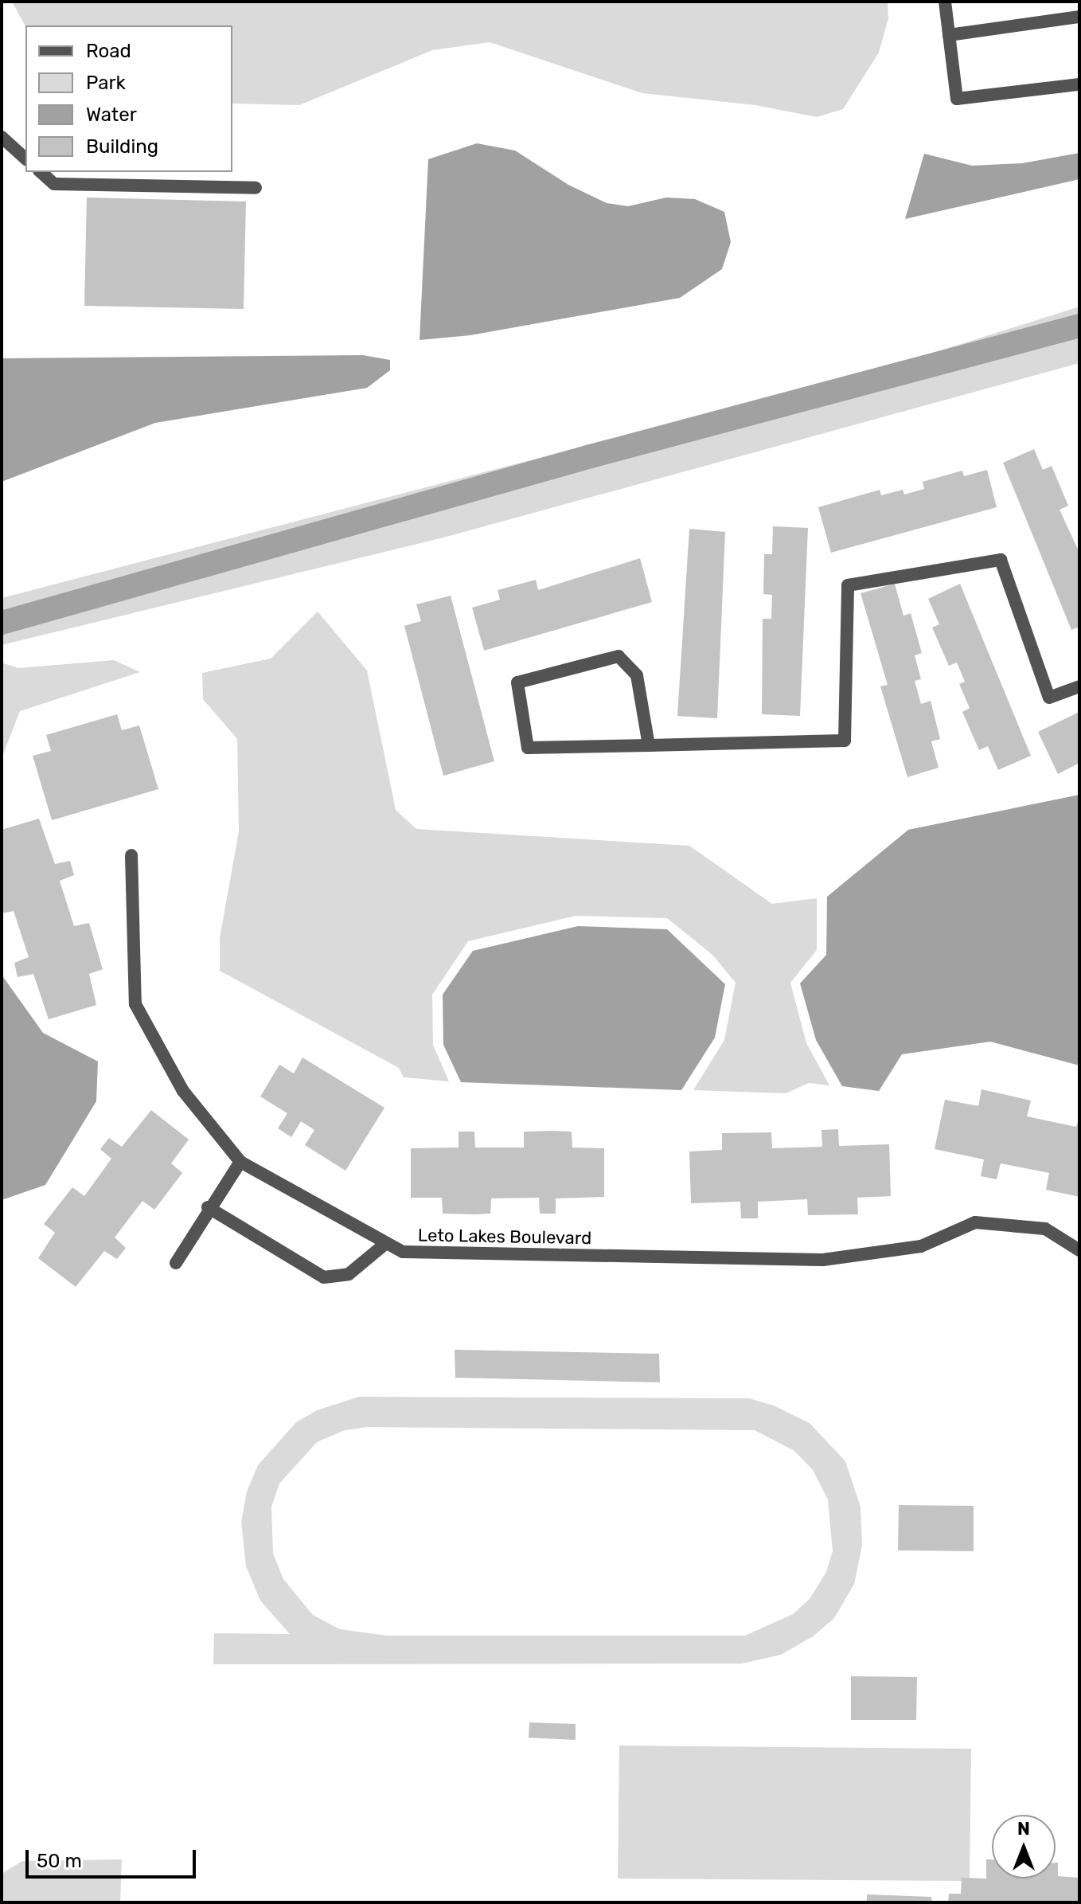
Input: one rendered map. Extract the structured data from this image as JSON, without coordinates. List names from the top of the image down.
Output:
{
  "streets": {
    "street": ["Leto Lakes Boulevard"]
  },
  "legend": [
    "Road",
    "Park",
    "Water",
    "Building"
  ],
  "scale_bar": "50 m",
  "north": "top"
}
